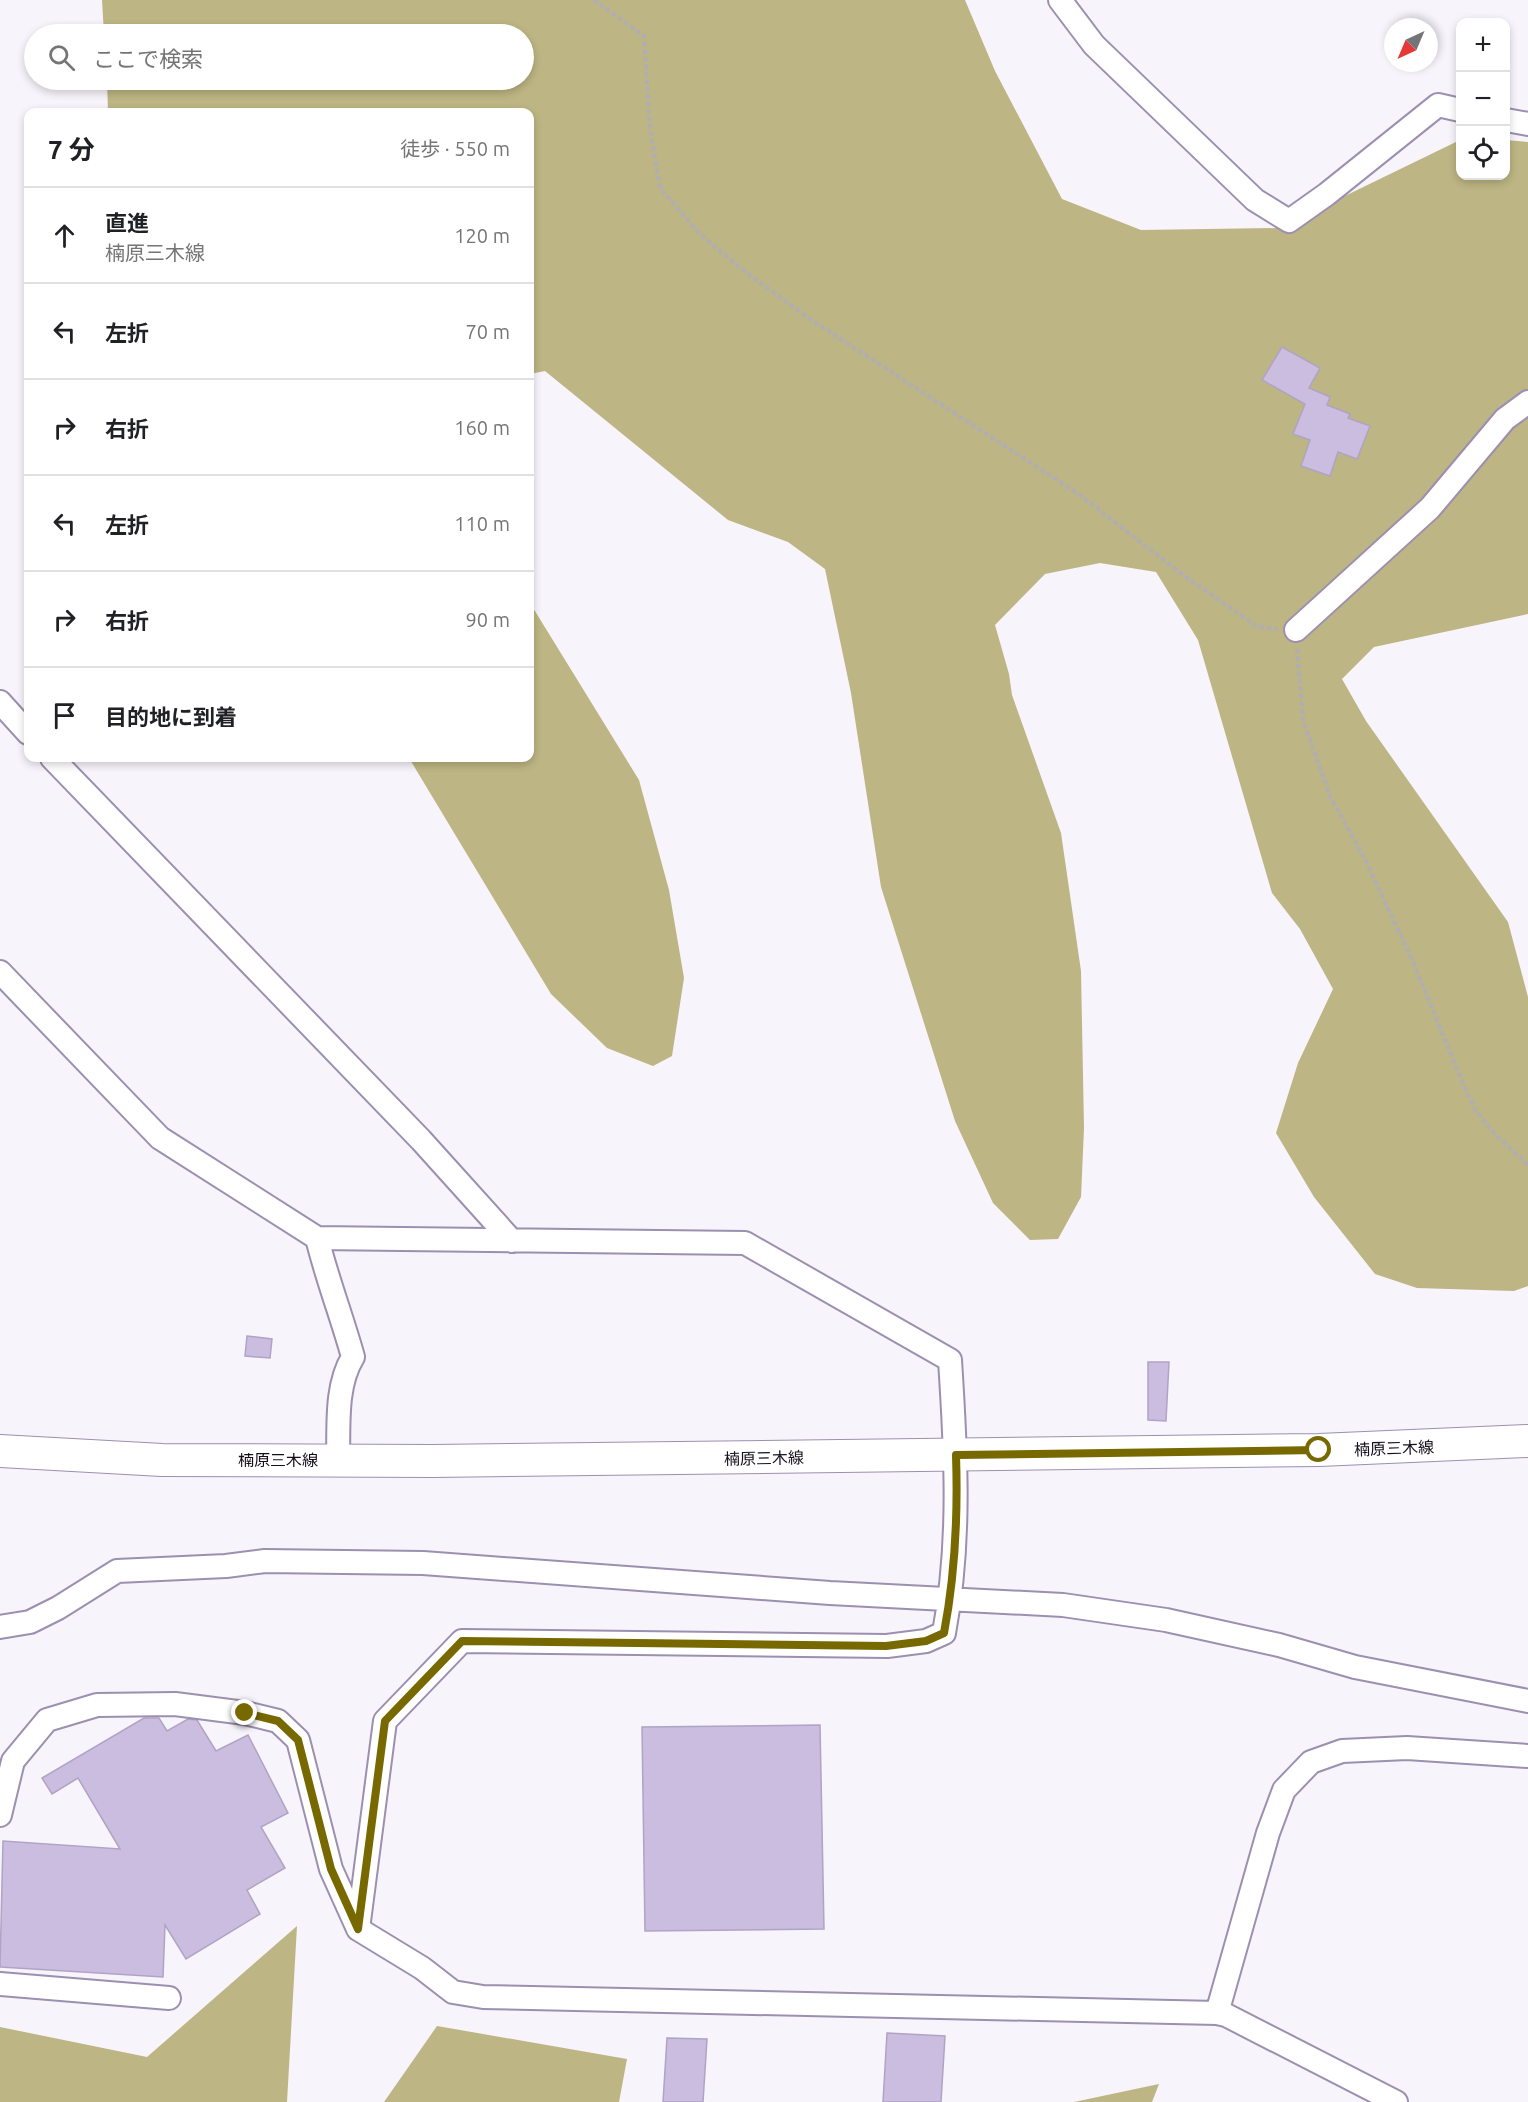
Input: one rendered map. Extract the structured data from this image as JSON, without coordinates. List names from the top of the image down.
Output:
{
  "streets": {
    "main road": ["楠原三木線"]
  },
  "north": "bottom left",
  "page": {
    "map_buttons": ["+", "−"],
    "search": "ここで検索",
    "heading": ["7 分", "徒歩 · 550 m"],
    "list": [
      ["直進", "楠原三木線", "120 m"],
      ["左折", "70 m"],
      ["右折", "160 m"],
      ["左折", "110 m"],
      ["右折", "90 m"],
      "目的地に到着"
    ]
  }
}
